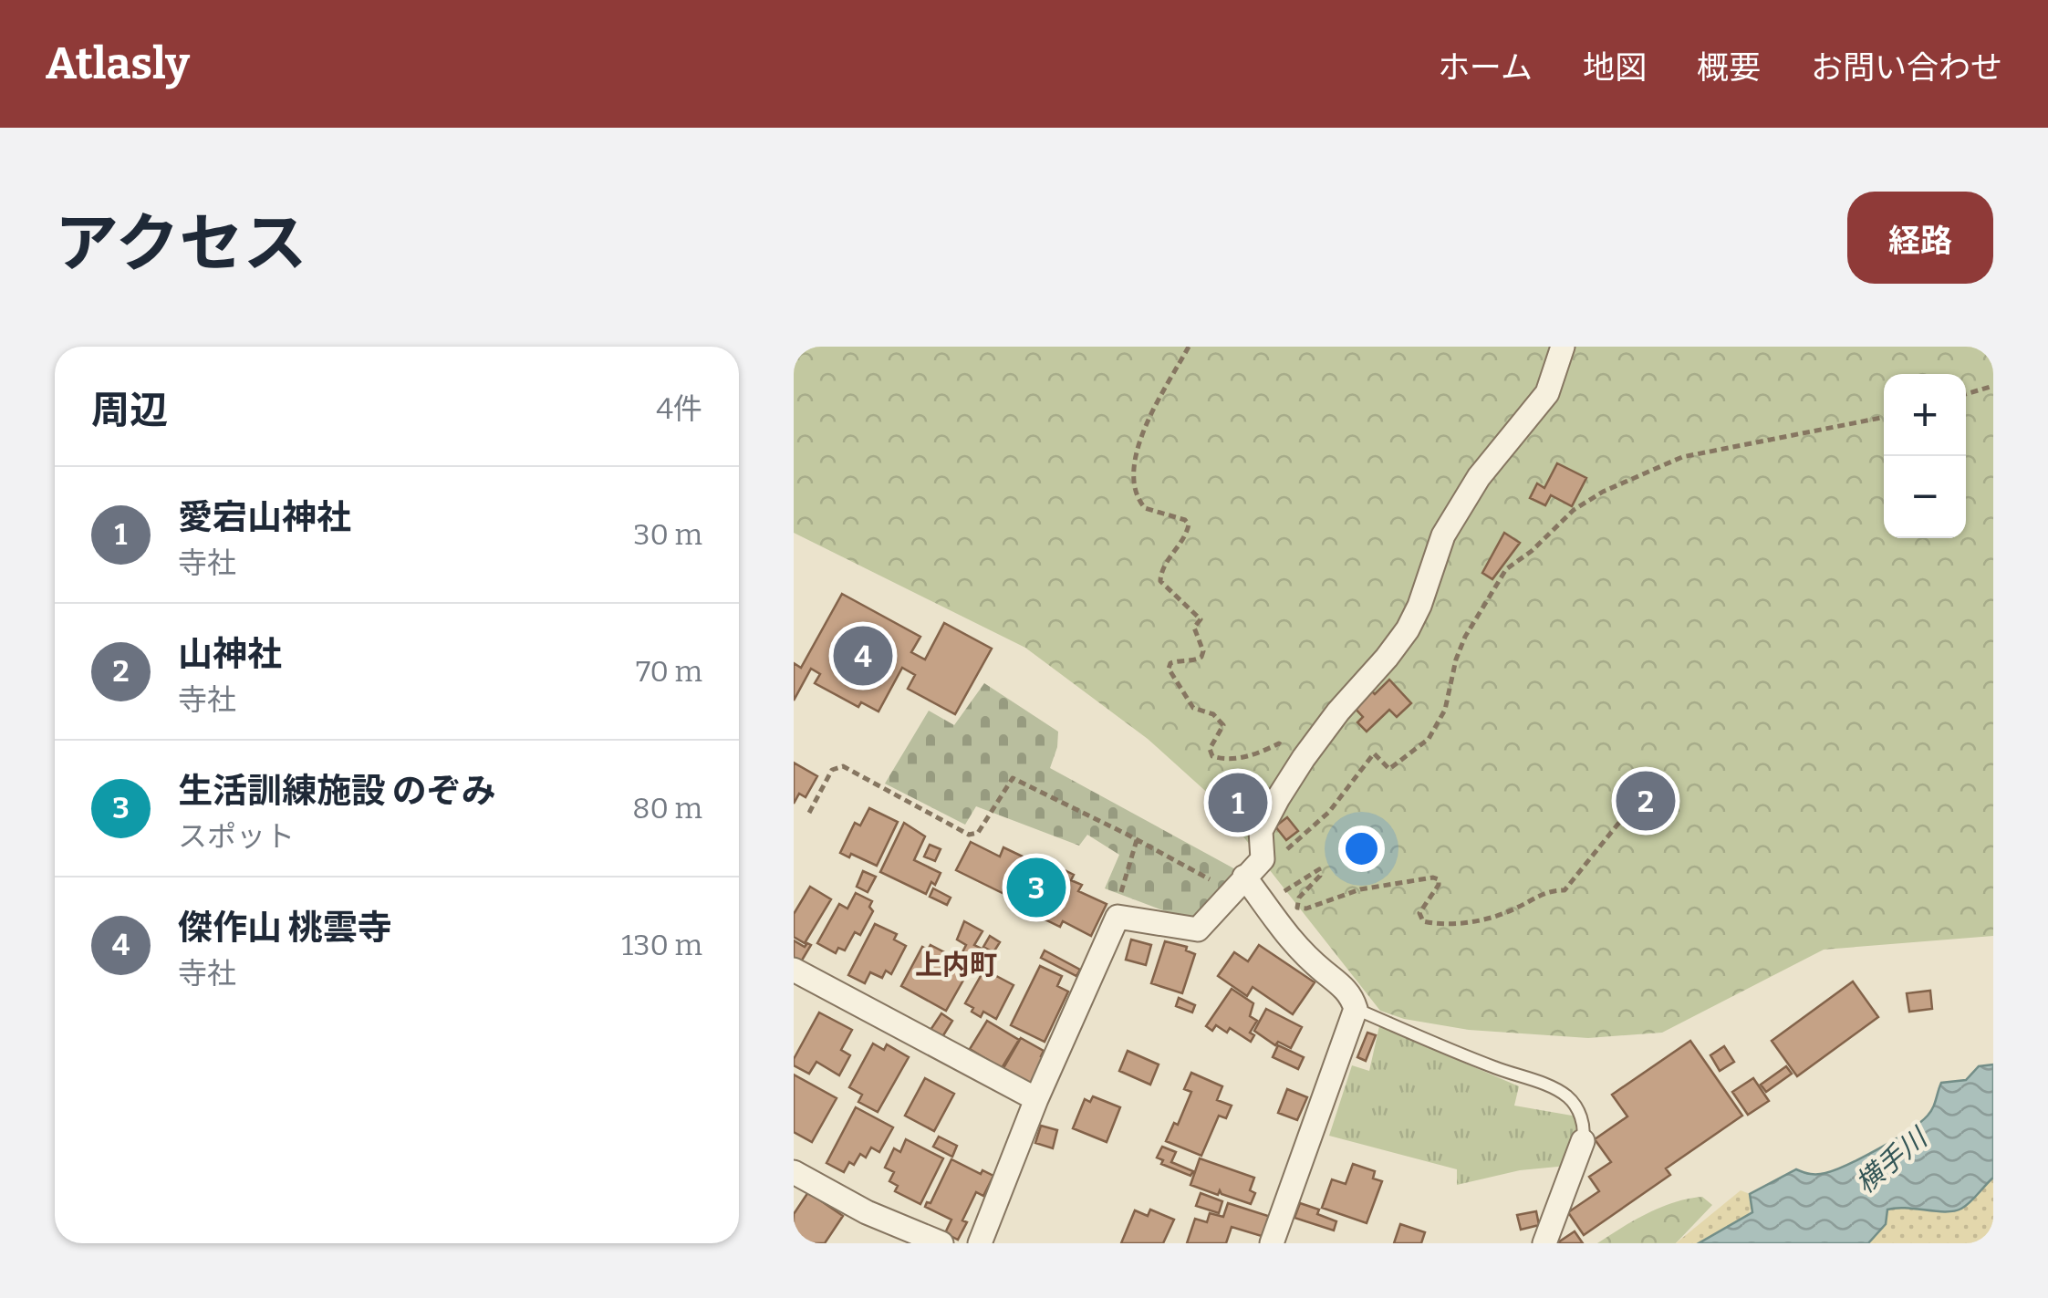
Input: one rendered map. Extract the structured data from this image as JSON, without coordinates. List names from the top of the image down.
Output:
{
  "districts": ["上内町"],
  "water": ["横手川"],
  "page": {
    "header": "Atlasly",
    "nav": [
      "ホーム",
      "地図",
      "概要",
      "お問い合わせ"
    ],
    "title": "アクセス",
    "buttons": "経路",
    "heading": ["周辺", "4件"],
    "map_buttons": ["+", "−"],
    "list": [
      {
        "mark": "1",
        "name": "愛宕山神社",
        "note": "寺社",
        "value": "30 m"
      },
      {
        "mark": "2",
        "name": "山神社",
        "note": "寺社",
        "value": "70 m"
      },
      {
        "mark": "3",
        "name": "生活訓練施設 のぞみ",
        "note": "スポット",
        "value": "80 m"
      },
      {
        "mark": "4",
        "name": "傑作山 桃雲寺",
        "note": "寺社",
        "value": "130 m"
      }
    ],
    "pins": [
      "4",
      "2",
      "1",
      "3"
    ]
  }
}
